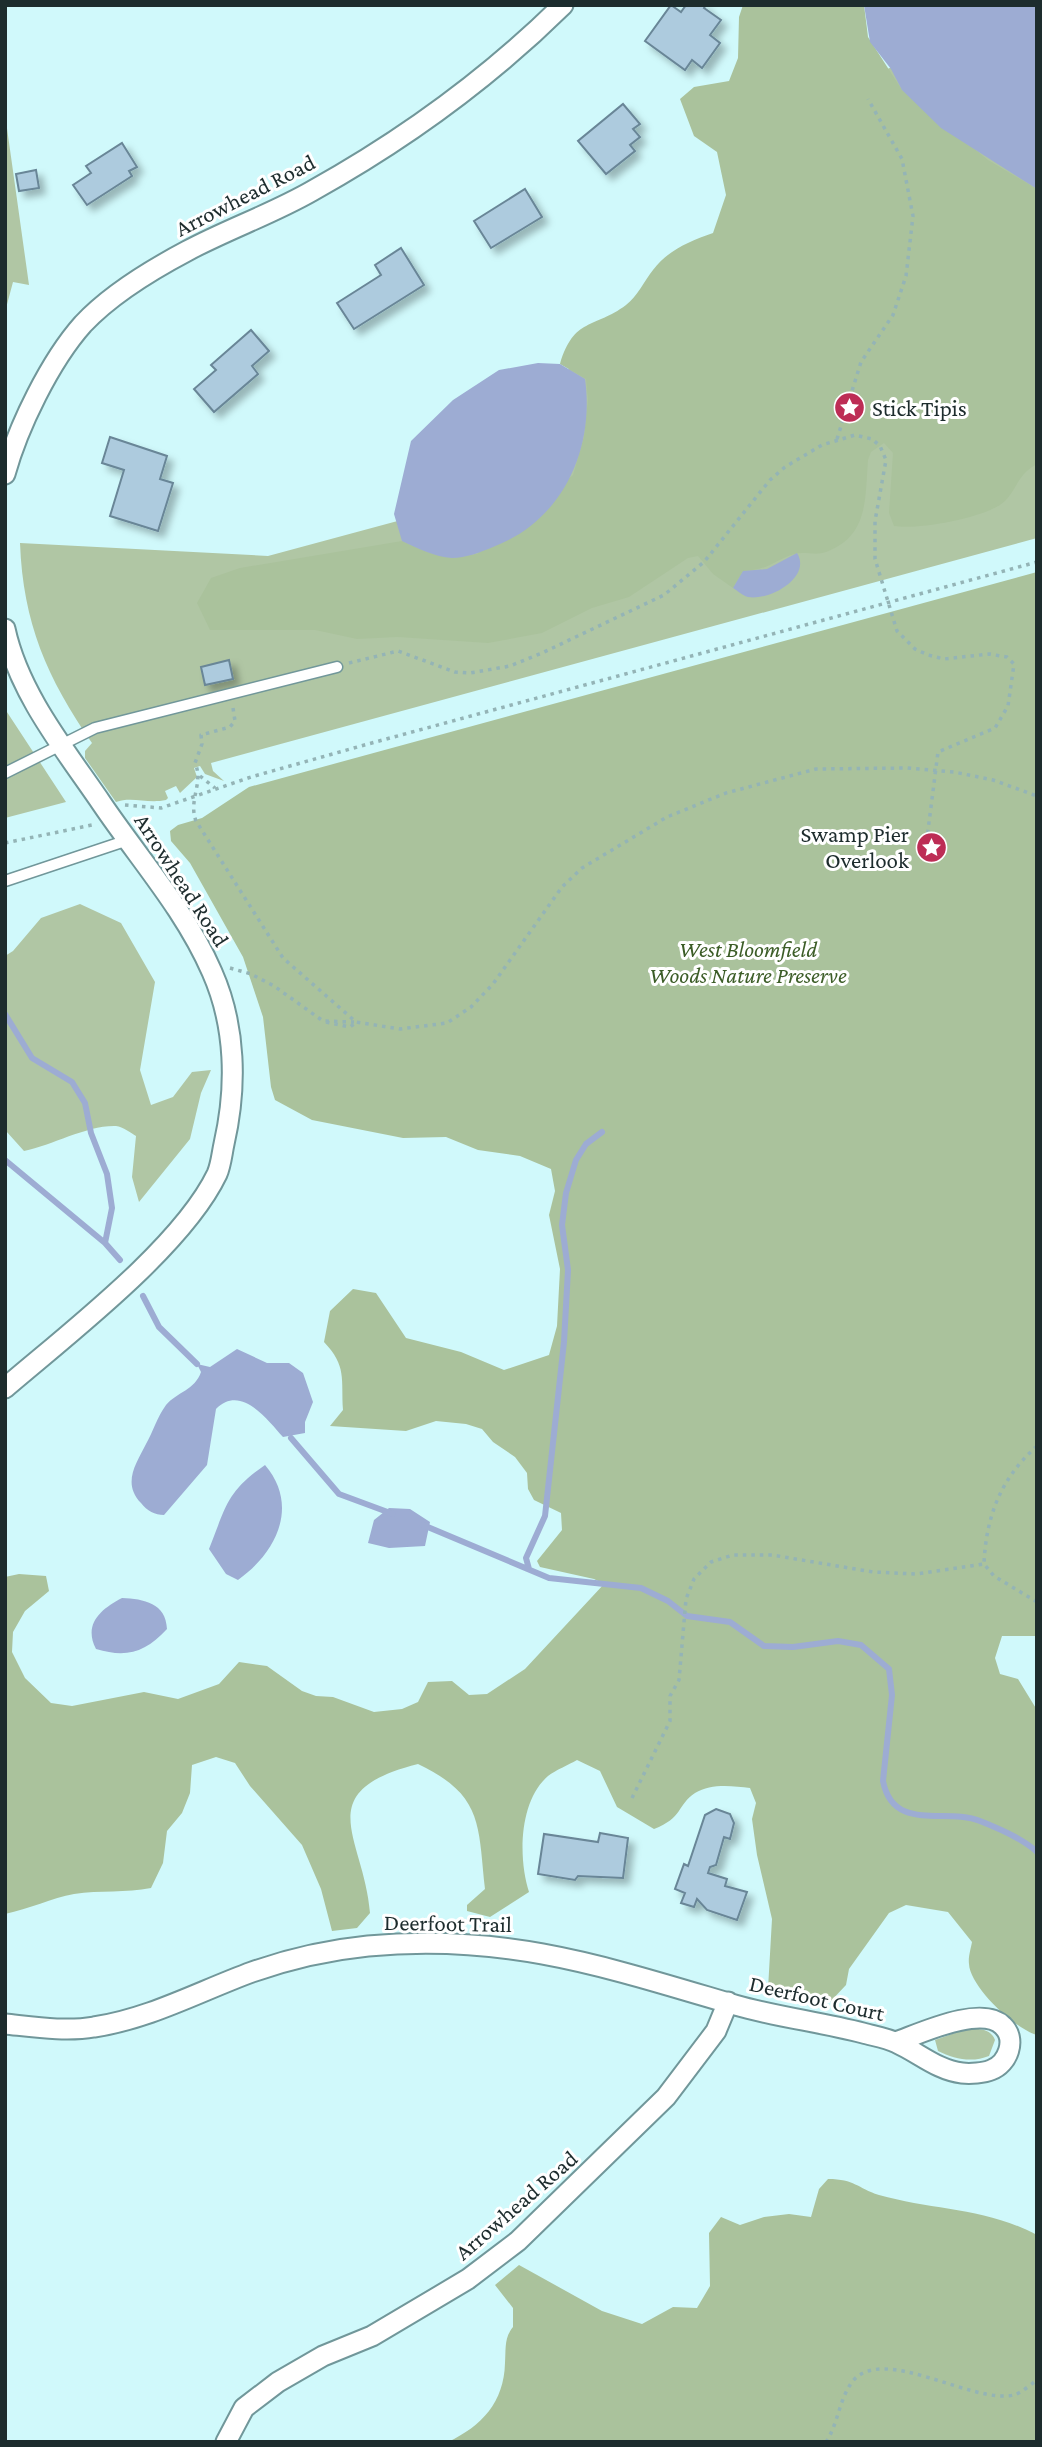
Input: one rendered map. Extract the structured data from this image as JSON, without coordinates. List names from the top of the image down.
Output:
{
  "streets": {
    "street": ["Arrowhead Road", "Deerfoot Trail", "Deerfoot Court"]
  },
  "crossings": [
    ["Arrowhead Road", "Deerfoot Trail"],
    ["Arrowhead Road", "Deerfoot Court"],
    ["Deerfoot Trail", "Deerfoot Court"]
  ],
  "parks": ["West Bloomfield Woods Nature Preserve"],
  "places": {
    "place": ["Stick Tipis", "Swamp Pier Overlook"]
  }
}
